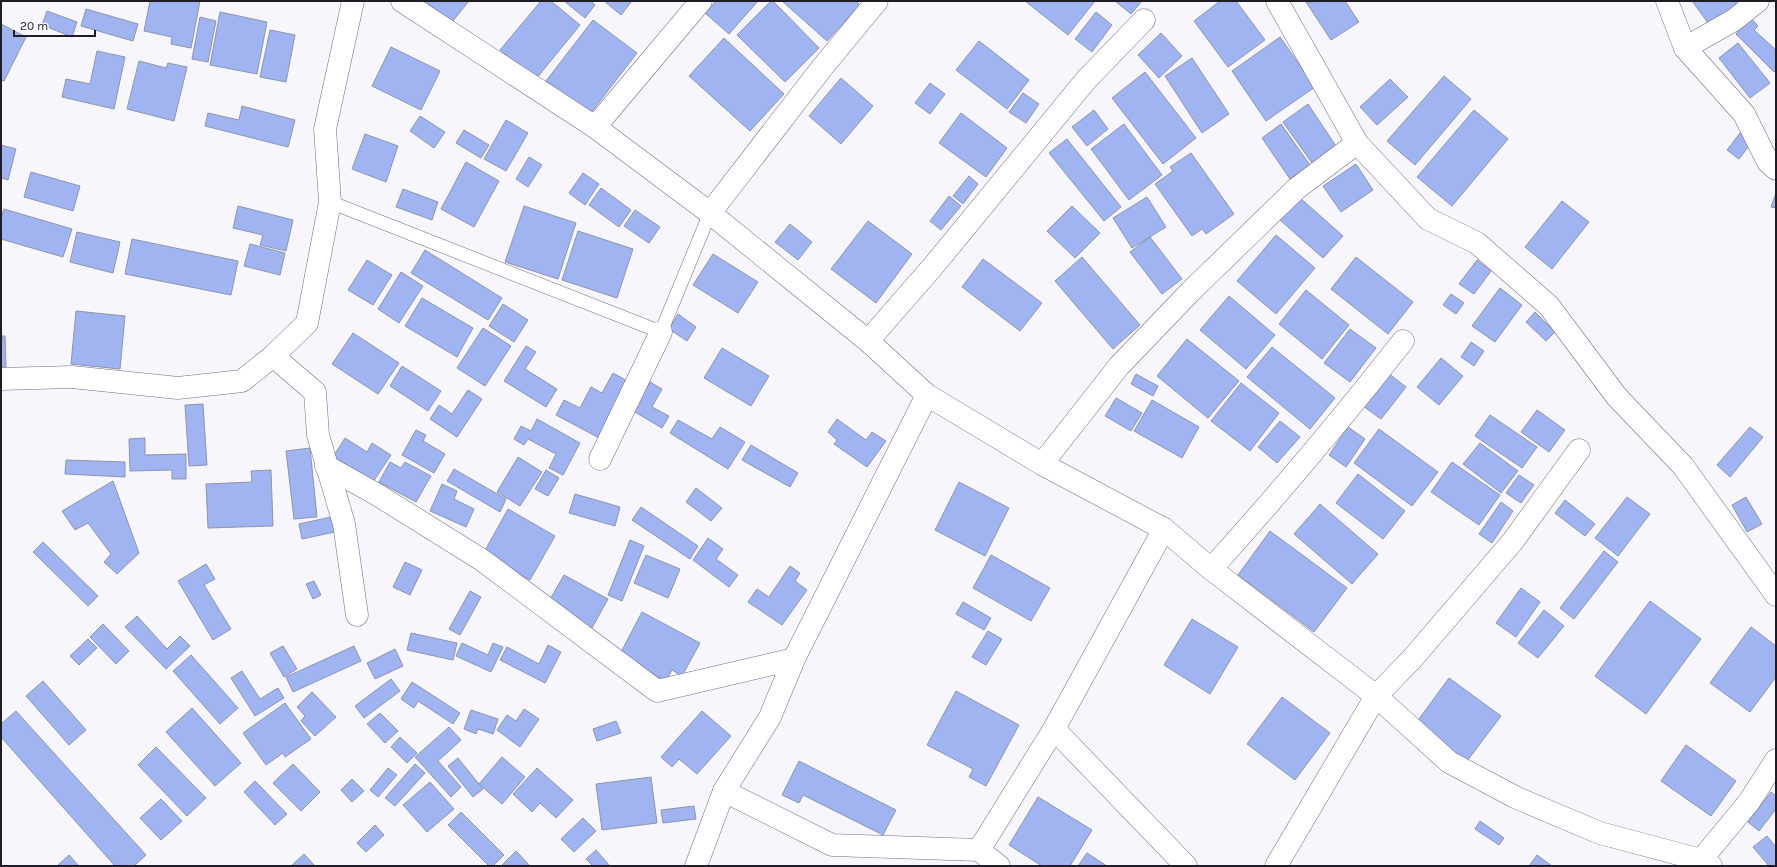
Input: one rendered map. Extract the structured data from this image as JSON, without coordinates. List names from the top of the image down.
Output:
{
  "scale_bar": "20 m"
}
